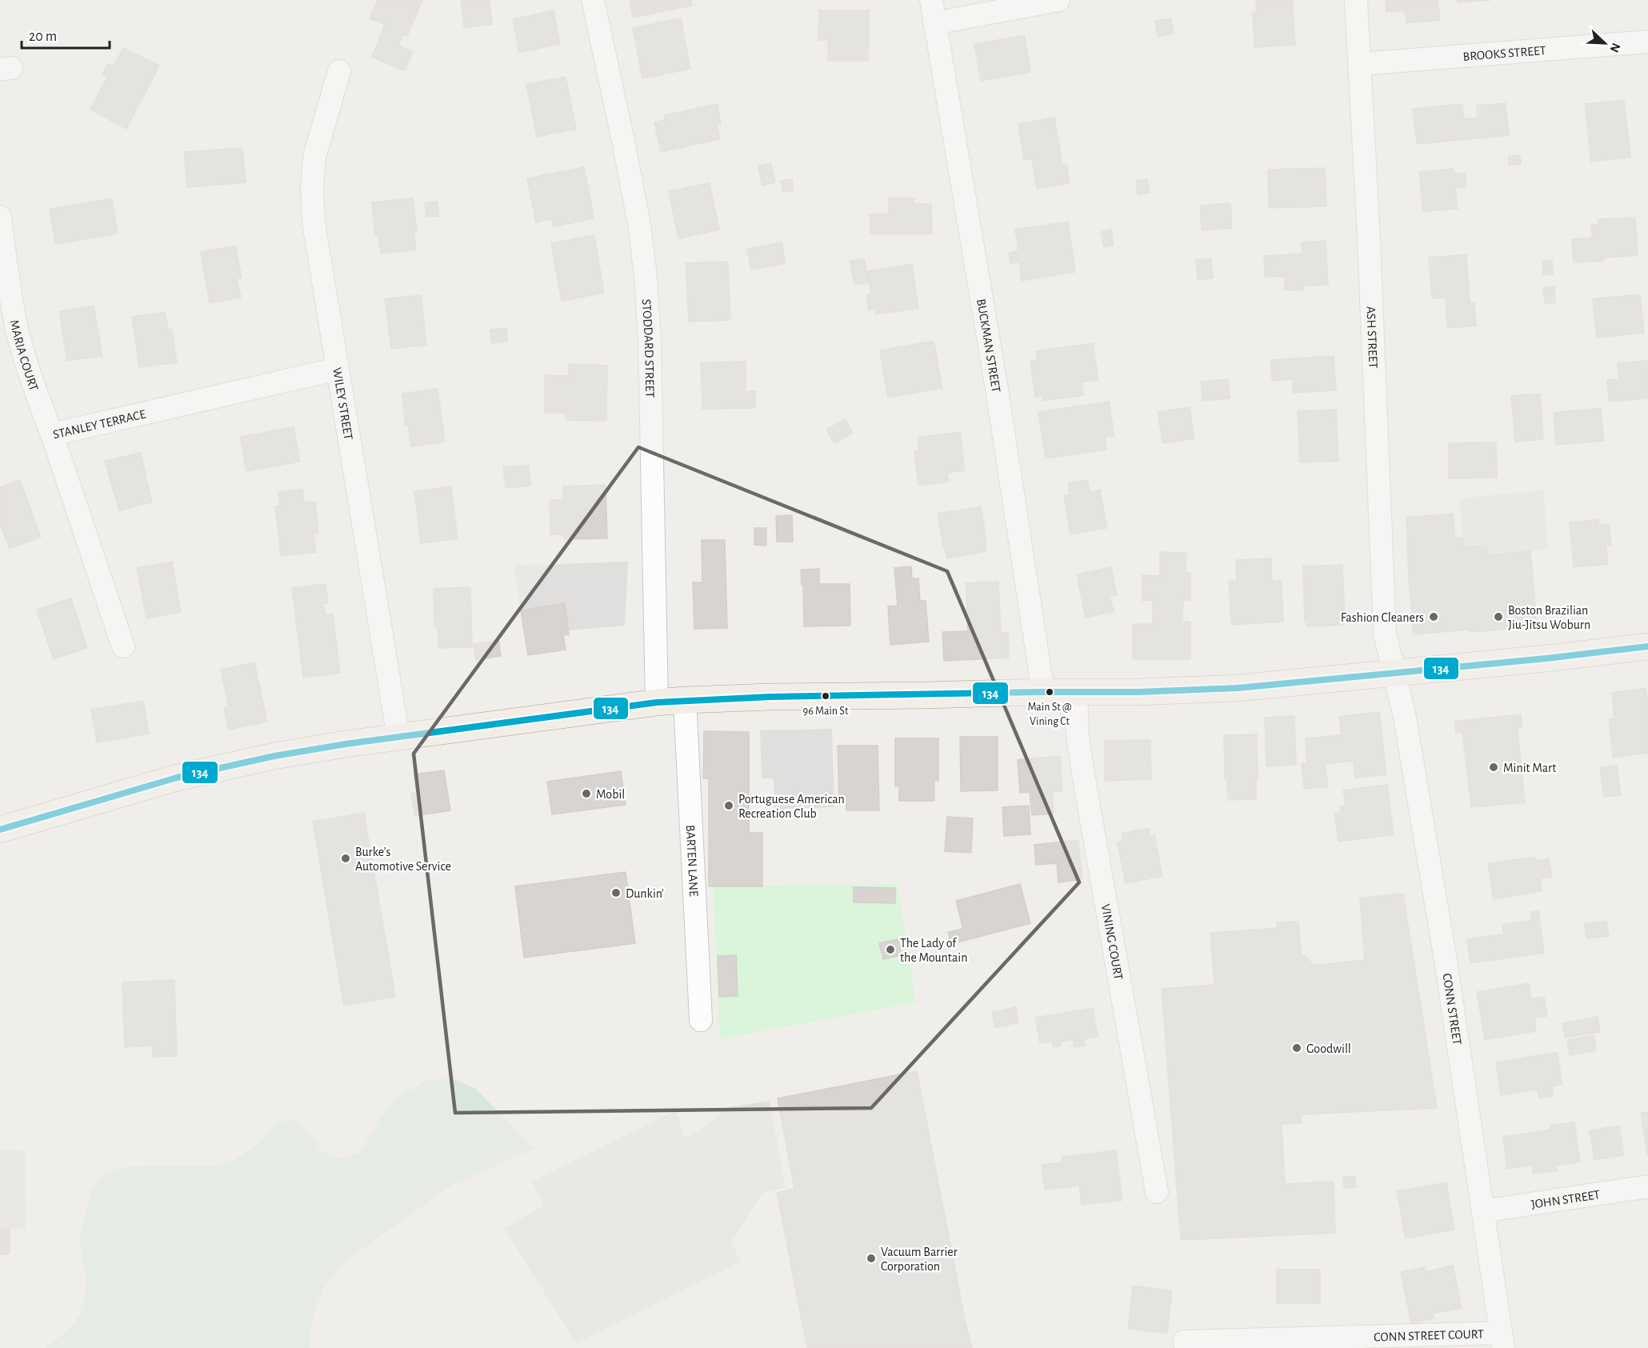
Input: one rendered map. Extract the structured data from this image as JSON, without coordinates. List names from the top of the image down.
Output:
{
  "streets": {
    "street": [
      "BROOKS STREET",
      "ASH STREET",
      "BUCKMAN STREET",
      "STODDARD STREET",
      "MARIA COURT",
      "WILEY STREET",
      "STANLEY TERRACE",
      "BARTEN LANE",
      "VINING COURT",
      "CONN STREET",
      "JOHN STREET",
      "CONN STREET COURT"
    ]
  },
  "crossings": [
    ["BROOKS STREET", "ASH STREET"],
    ["ASH STREET", "CONN STREET"],
    ["MARIA COURT", "STANLEY TERRACE"],
    ["WILEY STREET", "STANLEY TERRACE"],
    ["CONN STREET", "JOHN STREET"],
    ["CONN STREET", "CONN STREET COURT"]
  ],
  "places": [
    "Fashion Cleaners",
    "Boston Brazilian Jiu-Jitsu Woburn",
    "Main St @ Vining Ct",
    "96 Main St",
    "Minit Mart",
    "Mobil",
    "Portuguese American Recreation Club",
    "Burke's Automotive Service",
    "Dunkin'",
    "The Lady of the Mountain",
    "Goodwill",
    "Vacuum Barrier Corporation"
  ],
  "lines": ["transit line 134"],
  "scale_bar": "20 m",
  "north": "bottom right"
}
